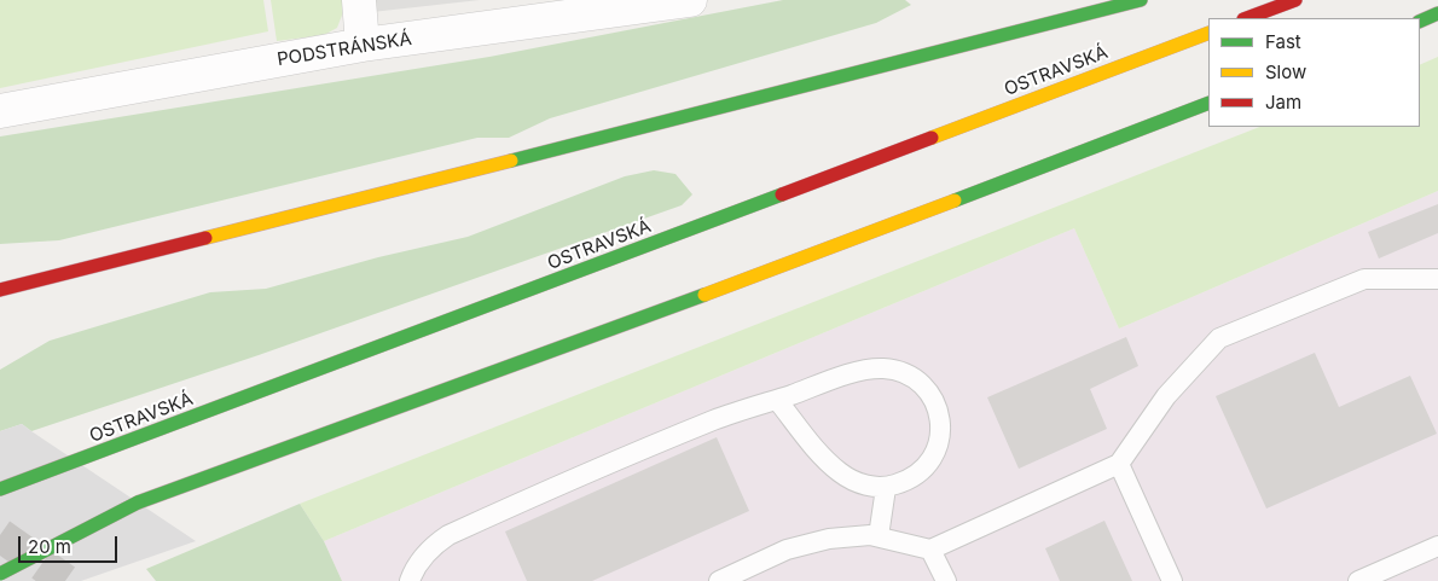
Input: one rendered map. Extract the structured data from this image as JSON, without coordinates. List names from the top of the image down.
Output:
{
  "streets": {
    "highway": ["OSTRAVSKÁ"],
    "street": ["PODSTRÁNSKÁ"]
  },
  "legend": ["Fast", "Slow", "Jam"],
  "scale_bar": "20 m"
}
